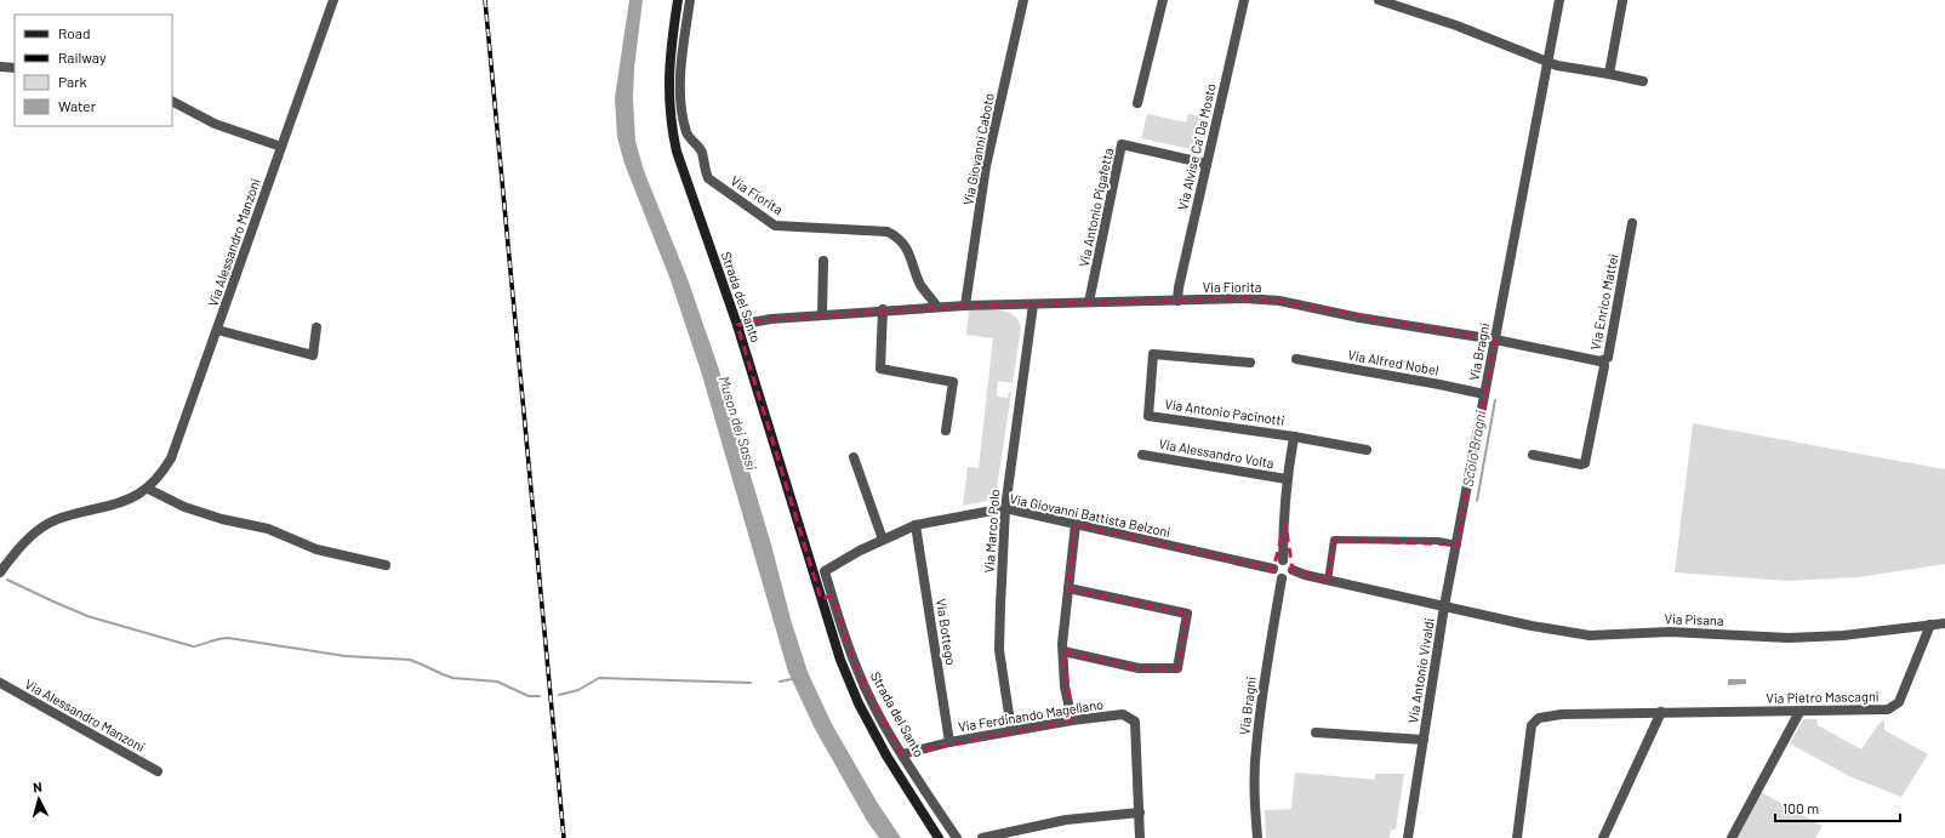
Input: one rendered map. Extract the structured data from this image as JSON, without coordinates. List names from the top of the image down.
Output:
{
  "streets": {
    "main road": ["Strada del Santo"],
    "street": [
      "Via Alvise Ca' Da Mosto",
      "Via Giovanni Caboto",
      "Via Fiorita",
      "Via Antonio Pigafetta",
      "Via Alessandro Manzoni",
      "Via Enrico Mattei",
      "Via Bragni",
      "Via Alfred Nobel",
      "Via Antonio Pacinotti",
      "Via Alessandro Volta",
      "Via Giovanni Battista Belzoni",
      "Via Marco Polo",
      "Via Pisana",
      "Via Bottego",
      "Via Antonio Vivaldi",
      "Via Pietro Mascagni",
      "Via Ferdinando Magellano"
    ]
  },
  "crossings": [
    ["Via Alvise Ca' Da Mosto", "Via Fiorita"],
    ["Via Alvise Ca' Da Mosto", "Via Antonio Pigafetta"],
    ["Via Giovanni Caboto", "Via Fiorita"],
    ["Via Fiorita", "Via Antonio Pigafetta"],
    ["Via Fiorita", "Strada del Santo"],
    ["Via Fiorita", "Via Enrico Mattei"],
    ["Via Fiorita", "Via Bragni"],
    ["Via Fiorita", "Via Marco Polo"],
    ["Strada del Santo", "Via Giovanni Battista Belzoni"],
    ["Strada del Santo", "Via Ferdinando Magellano"],
    ["Via Enrico Mattei", "Via Bragni"],
    ["Via Bragni", "Via Alfred Nobel"],
    ["Via Bragni", "Via Alessandro Volta"],
    ["Via Bragni", "Via Giovanni Battista Belzoni"],
    ["Via Bragni", "Via Pisana"],
    ["Via Bragni", "Via Antonio Vivaldi"],
    ["Via Antonio Pacinotti", "Via Alessandro Volta"],
    ["Via Alessandro Volta", "Via Giovanni Battista Belzoni"],
    ["Via Giovanni Battista Belzoni", "Via Marco Polo"],
    ["Via Giovanni Battista Belzoni", "Via Bottego"],
    ["Via Marco Polo", "Via Ferdinando Magellano"],
    ["Via Pisana", "Via Antonio Vivaldi"],
    ["Via Pisana", "Via Pietro Mascagni"],
    ["Via Bottego", "Via Ferdinando Magellano"]
  ],
  "water": ["Muson dei Sassi", "Scolo Bragni"],
  "legend": [
    "Road",
    "Railway",
    "Park",
    "Water"
  ],
  "scale_bar": "100 m",
  "north": "top"
}
